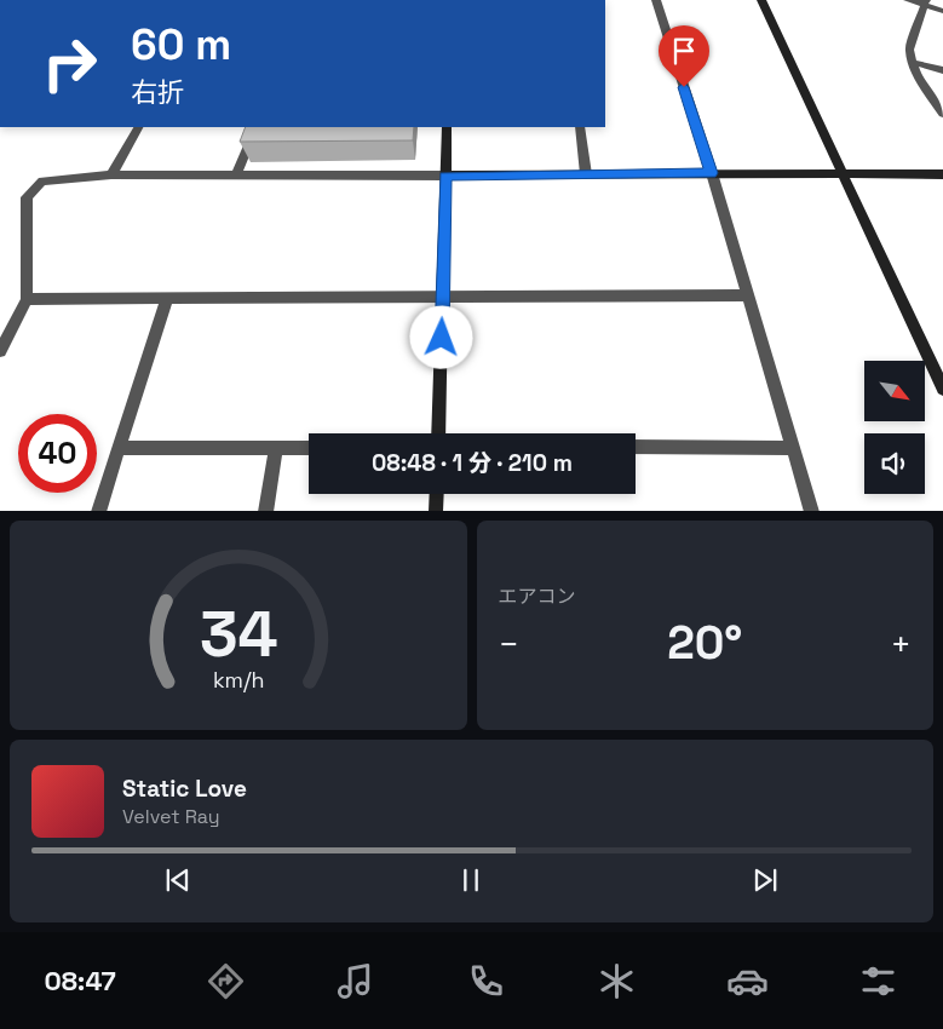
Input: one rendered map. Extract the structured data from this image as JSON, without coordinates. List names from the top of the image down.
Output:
{
  "north": "bottom right",
  "page": {
    "turn": ["60 m", "右折"],
    "limit": "40",
    "trip": "08:48 · 1 分 · 210 m",
    "tile": "エアコン",
    "heat": ["−", "20°", "+"],
    "song": ["Static Love", "Velvet Ray"],
    "tabs": "08:47",
    "gauge": ["34", "km/h"]
  }
}
